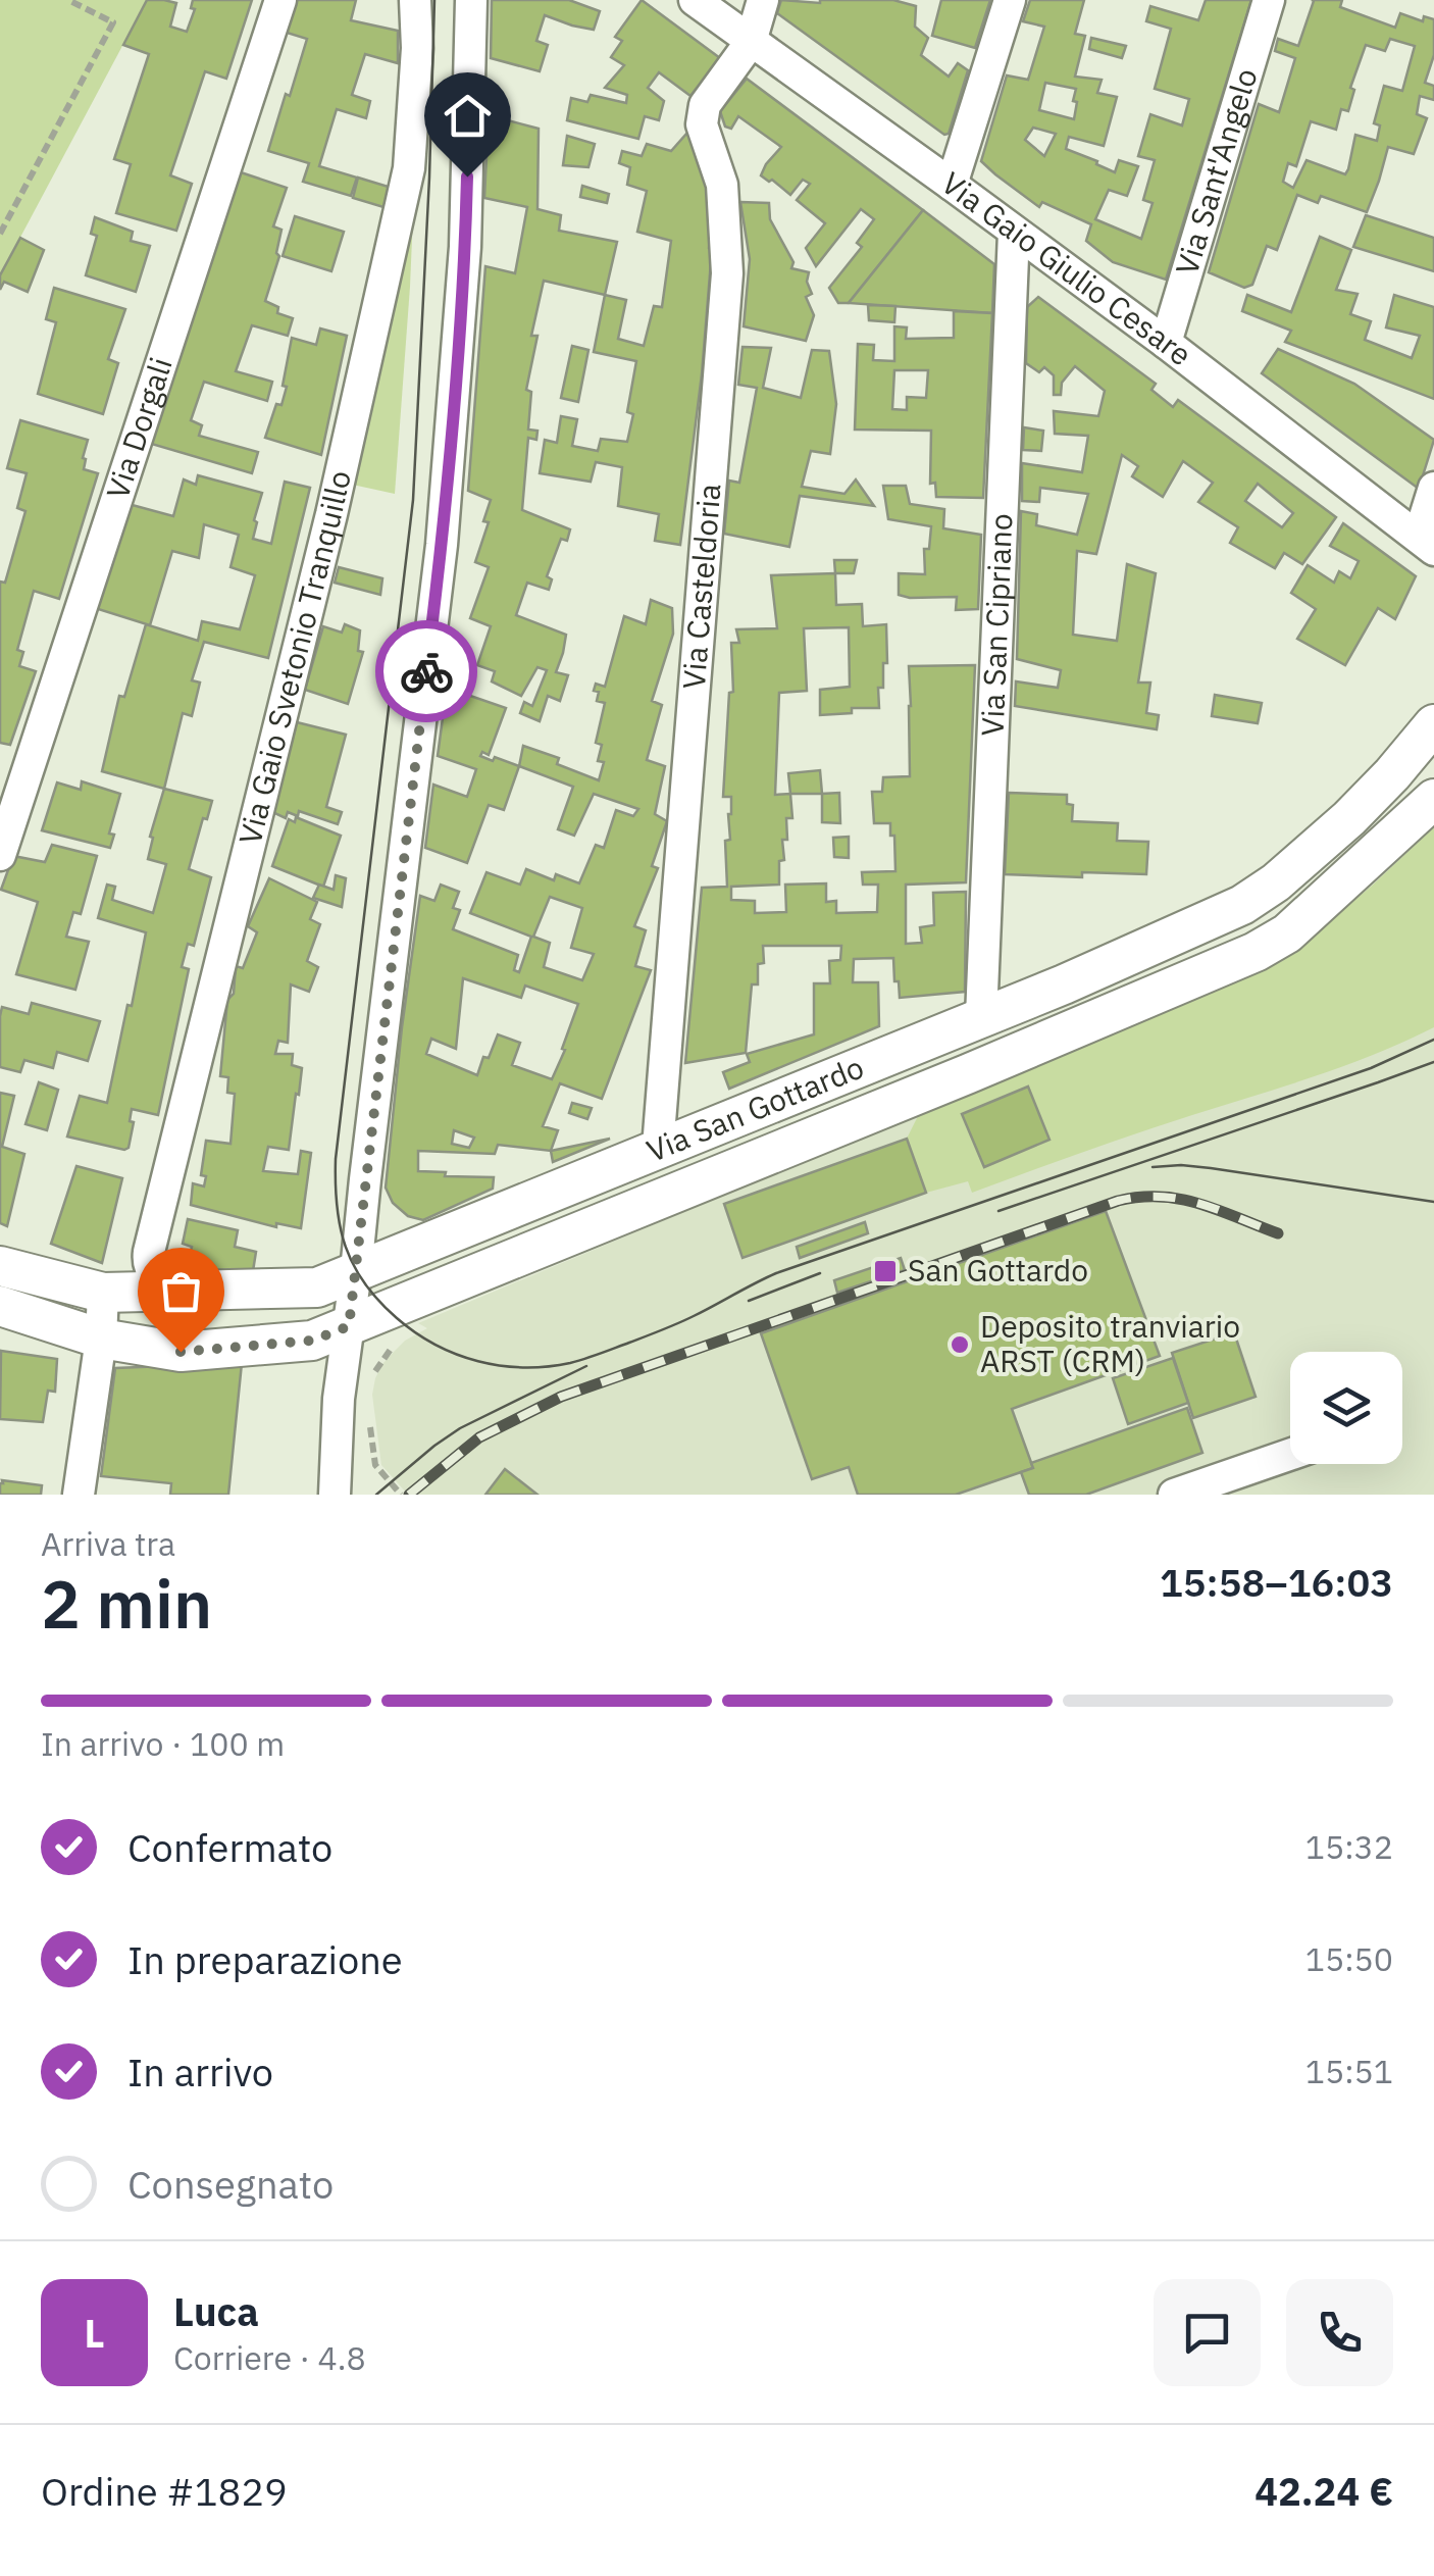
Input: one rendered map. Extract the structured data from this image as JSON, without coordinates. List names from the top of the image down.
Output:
{
  "streets": {
    "main road": ["Via San Gottardo"],
    "street": [
      "Via Sant'Angelo",
      "Via Gaio Giulio Cesare",
      "Via Dorgali",
      "Via Casteldoria",
      "Via San Cipriano",
      "Via Gaio Svetonio Tranquillo"
    ]
  },
  "crossings": [
    ["Via Sant'Angelo", "Via Gaio Giulio Cesare"],
    ["Via Gaio Giulio Cesare", "Via Casteldoria"],
    ["Via Gaio Giulio Cesare", "Via San Cipriano"],
    ["Via Casteldoria", "Via San Gottardo"],
    ["Via San Cipriano", "Via San Gottardo"],
    ["Via Gaio Svetonio Tranquillo", "Via San Gottardo"]
  ],
  "places": {
    "transit": ["San Gottardo"],
    "other": ["Deposito tranviario ARST (CRM)"]
  },
  "page": {
    "heading": ["2 min", "Arriva tra", "15:58–16:03"],
    "panel": [
      "Luca",
      "Corriere · 4.8",
      "Ordine #1829",
      "42.24 €"
    ],
    "bar": "In arrivo · 100 m",
    "list": [
      ["Confermato", "15:32"],
      ["In preparazione", "15:50"],
      ["In arrivo", "15:51"],
      "Consegnato"
    ],
    "round": "L"
  }
}
